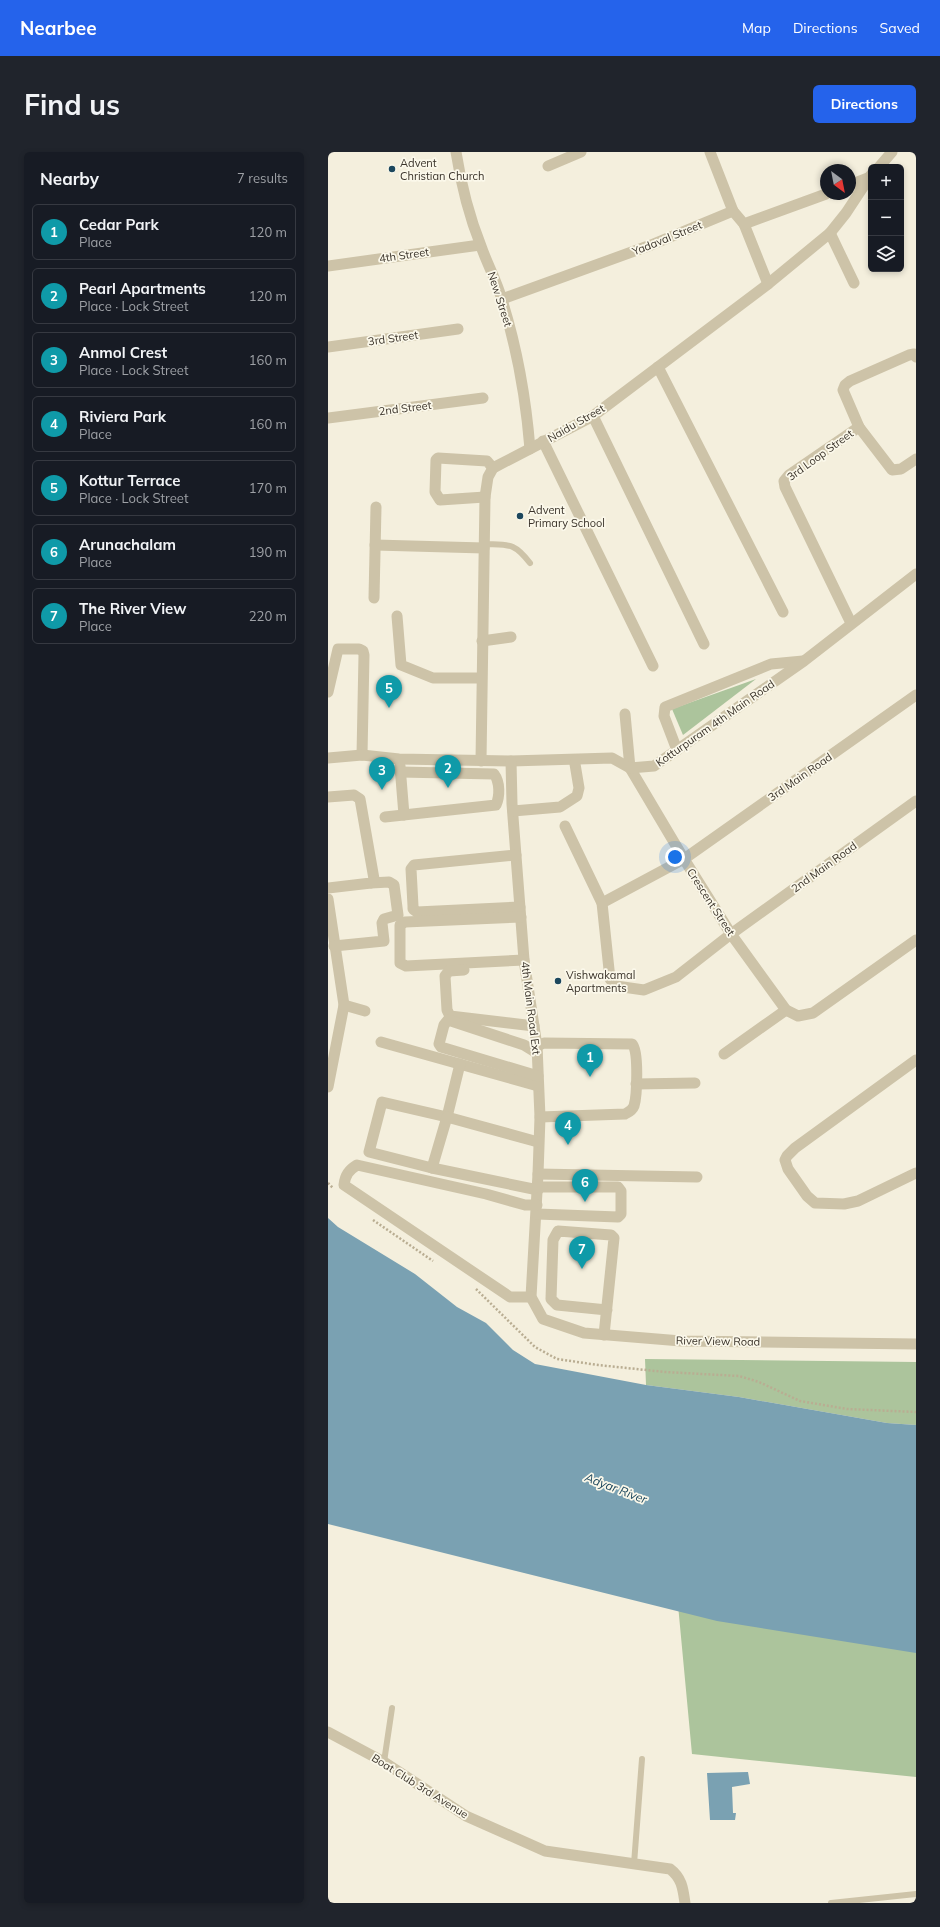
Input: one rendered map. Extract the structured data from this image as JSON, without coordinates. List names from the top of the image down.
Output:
{
  "streets": {
    "street": [
      "Yadaval Street",
      "4th Street",
      "New Street",
      "3rd Street",
      "2nd Street",
      "Naidu Street",
      "3rd Loop Street",
      "Kotturpuram 4th Main Road",
      "3rd Main Road",
      "2nd Main Road",
      "Crescent Street",
      "4th Main Road Ext",
      "River View Road",
      "Boat Club 3rd Avenue"
    ]
  },
  "crossings": [
    ["Yadaval Street", "New Street"],
    ["4th Street", "New Street"],
    ["New Street", "Naidu Street"],
    ["3rd Loop Street", "Kotturpuram 4th Main Road"],
    ["Kotturpuram 4th Main Road", "Crescent Street"],
    ["3rd Main Road", "2nd Main Road"],
    ["3rd Main Road", "Crescent Street"],
    ["2nd Main Road", "Crescent Street"],
    ["4th Main Road Ext", "River View Road"]
  ],
  "water": ["Adyar River"],
  "places": ["Advent Christian Church", "Advent Primary School", "Vishwakamal Apartments"],
  "north": "bottom right",
  "page": {
    "header": "Nearbee",
    "nav": ["Map", "Directions", "Saved"],
    "buttons": "Directions",
    "title": "Find us",
    "heading": ["Nearby", "7 results"],
    "map_buttons": ["+", "−"],
    "list": [
      {
        "mark": "1",
        "name": "Cedar Park",
        "note": "Place",
        "value": "120 m"
      },
      {
        "mark": "2",
        "name": "Pearl Apartments",
        "note": "Place · Lock Street",
        "value": "120 m"
      },
      {
        "mark": "3",
        "name": "Anmol Crest",
        "note": "Place · Lock Street",
        "value": "160 m"
      },
      {
        "mark": "4",
        "name": "Riviera Park",
        "note": "Place",
        "value": "160 m"
      },
      {
        "mark": "5",
        "name": "Kottur Terrace",
        "note": "Place · Lock Street",
        "value": "170 m"
      },
      {
        "mark": "6",
        "name": "Arunachalam",
        "note": "Place",
        "value": "190 m"
      },
      {
        "mark": "7",
        "name": "The River View",
        "note": "Place",
        "value": "220 m"
      }
    ],
    "pins": [
      "5",
      "2",
      "3",
      "1",
      "4",
      "6",
      "7"
    ]
  }
}
